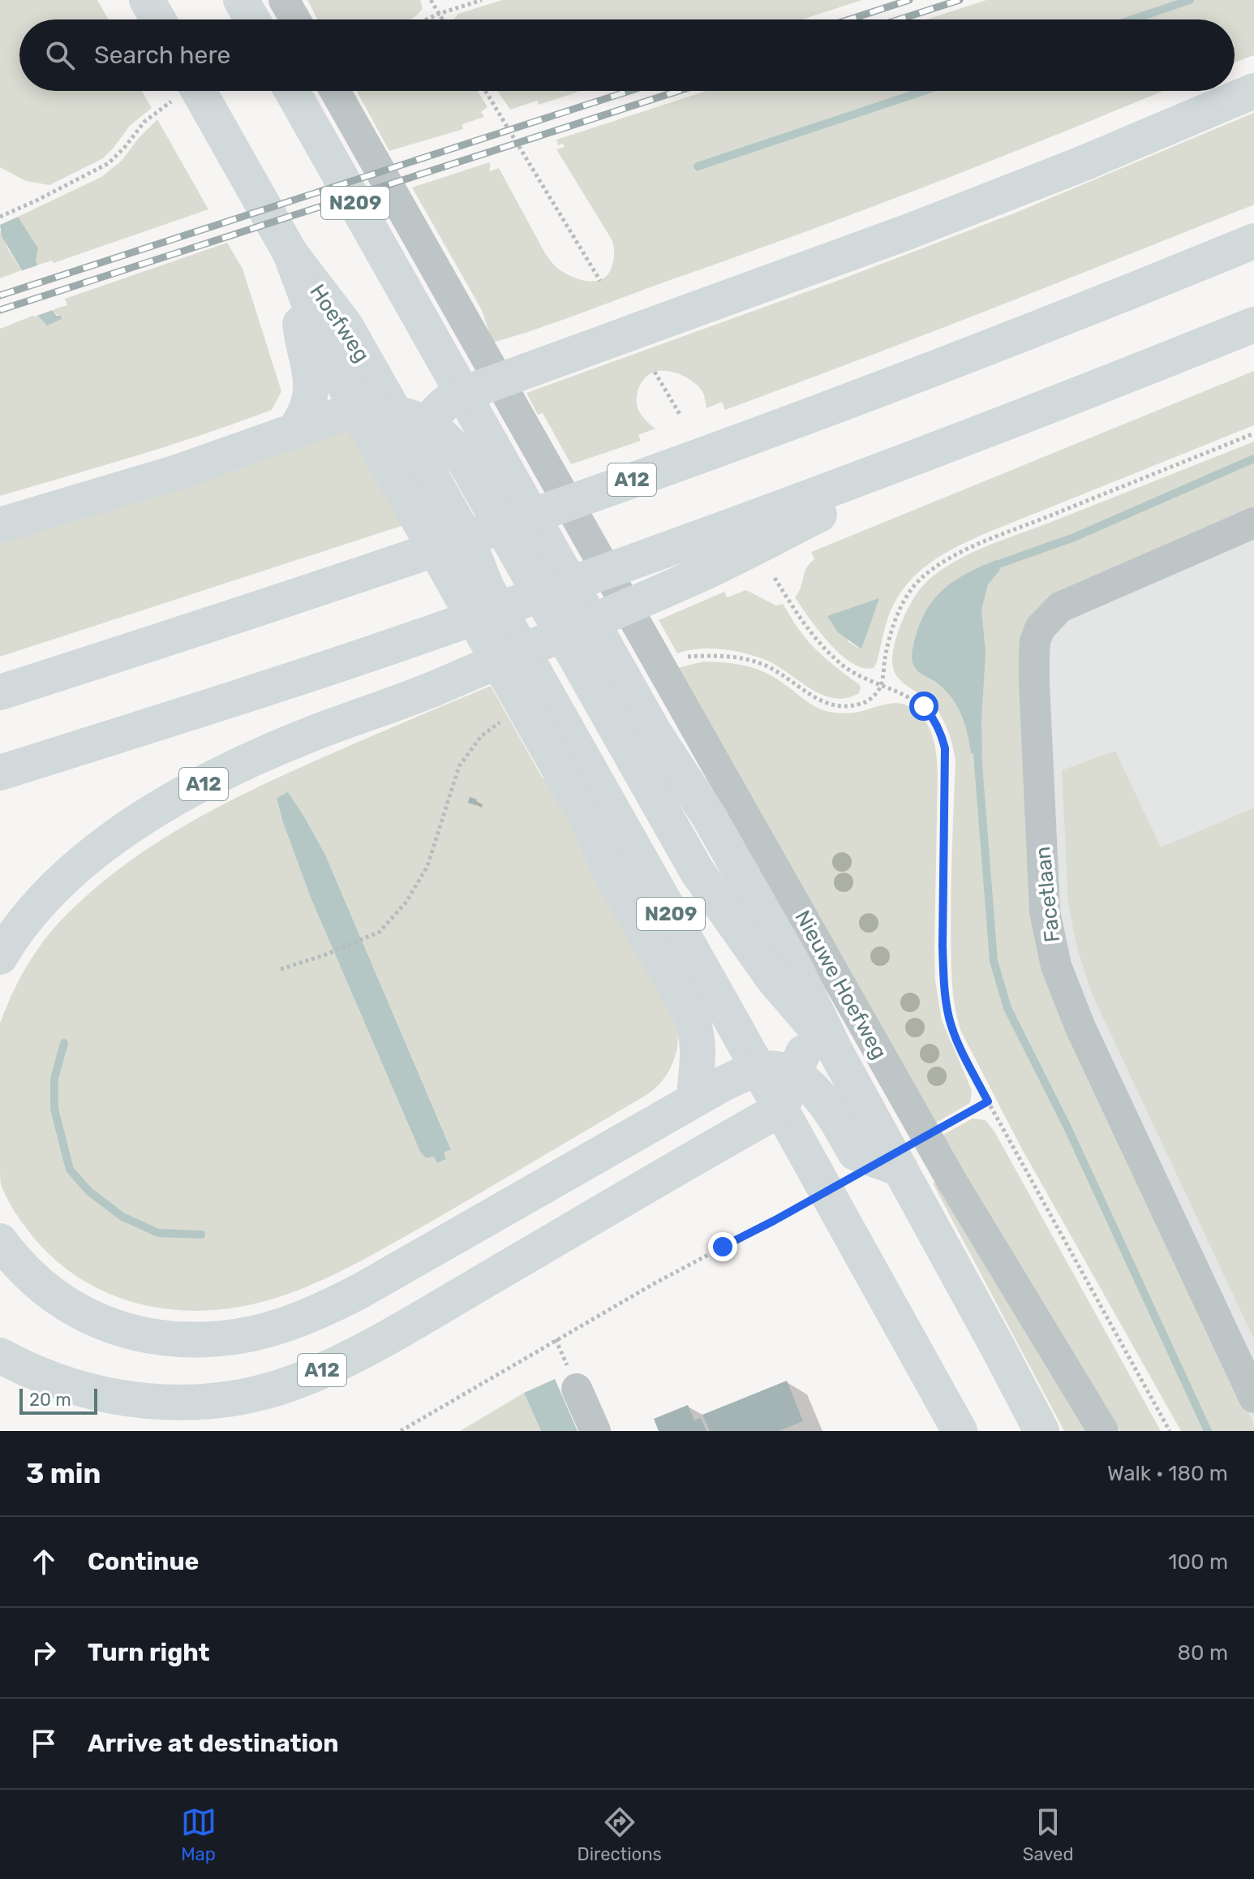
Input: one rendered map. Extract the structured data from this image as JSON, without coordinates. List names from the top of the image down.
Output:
{
  "streets": {
    "main road": [
      "N209",
      "Hoefweg",
      "A12",
      "Nieuwe Hoefweg"
    ],
    "street": ["Facetlaan"]
  },
  "crossings": [
    ["N209", "Hoefweg"],
    ["N209", "A12"],
    ["N209", "Nieuwe Hoefweg"]
  ],
  "scale_bar": "20 m",
  "page": {
    "search": "Search here",
    "scale": "20 m",
    "heading": ["3 min", "Walk · 180 m"],
    "list": [
      ["Continue", "100 m"],
      ["Turn right", "80 m"],
      "Arrive at destination"
    ],
    "nav": ["Map", "Directions", "Saved"]
  }
}
